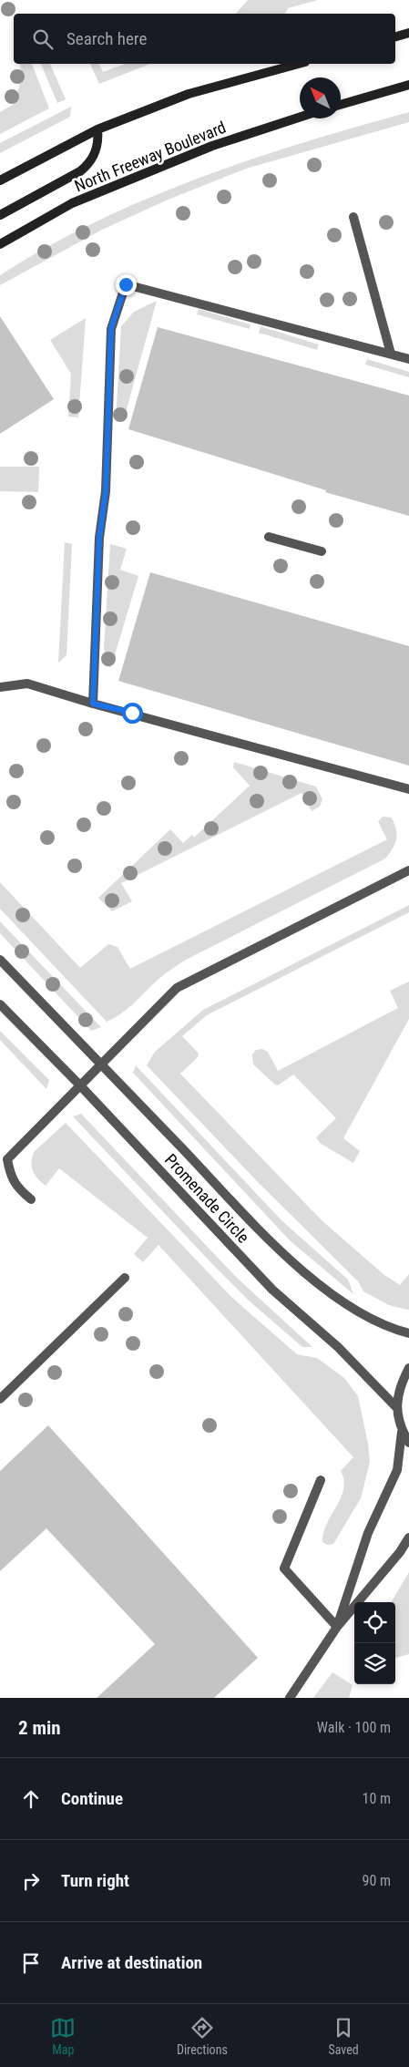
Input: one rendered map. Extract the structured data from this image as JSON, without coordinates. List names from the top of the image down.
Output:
{
  "streets": {
    "street": ["North Freeway Boulevard"],
    "lane": ["Promenade Circle"]
  },
  "north": "top left",
  "page": {
    "search": "Search here",
    "heading": ["2 min", "Walk · 100 m"],
    "list": [
      ["Continue", "10 m"],
      ["Turn right", "90 m"],
      "Arrive at destination"
    ],
    "nav": ["Map", "Directions", "Saved"]
  }
}
